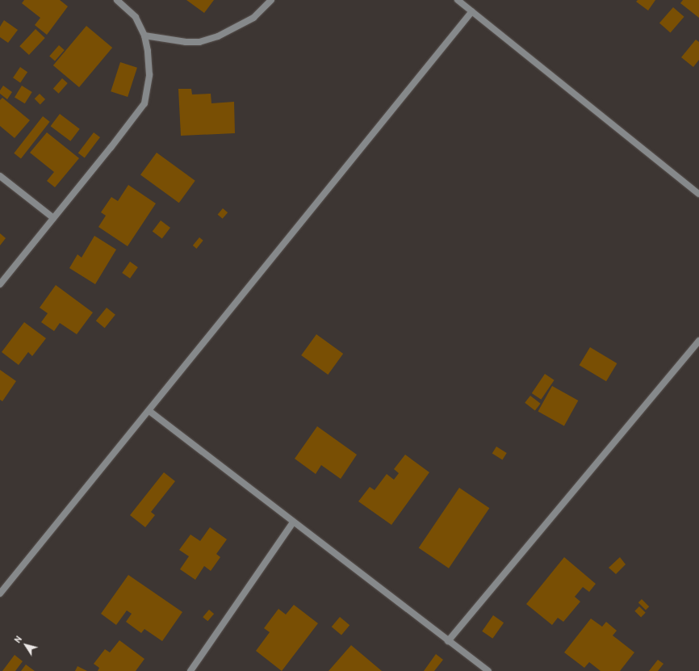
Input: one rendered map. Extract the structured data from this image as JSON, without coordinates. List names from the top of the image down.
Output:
{
  "north": "top left"
}
